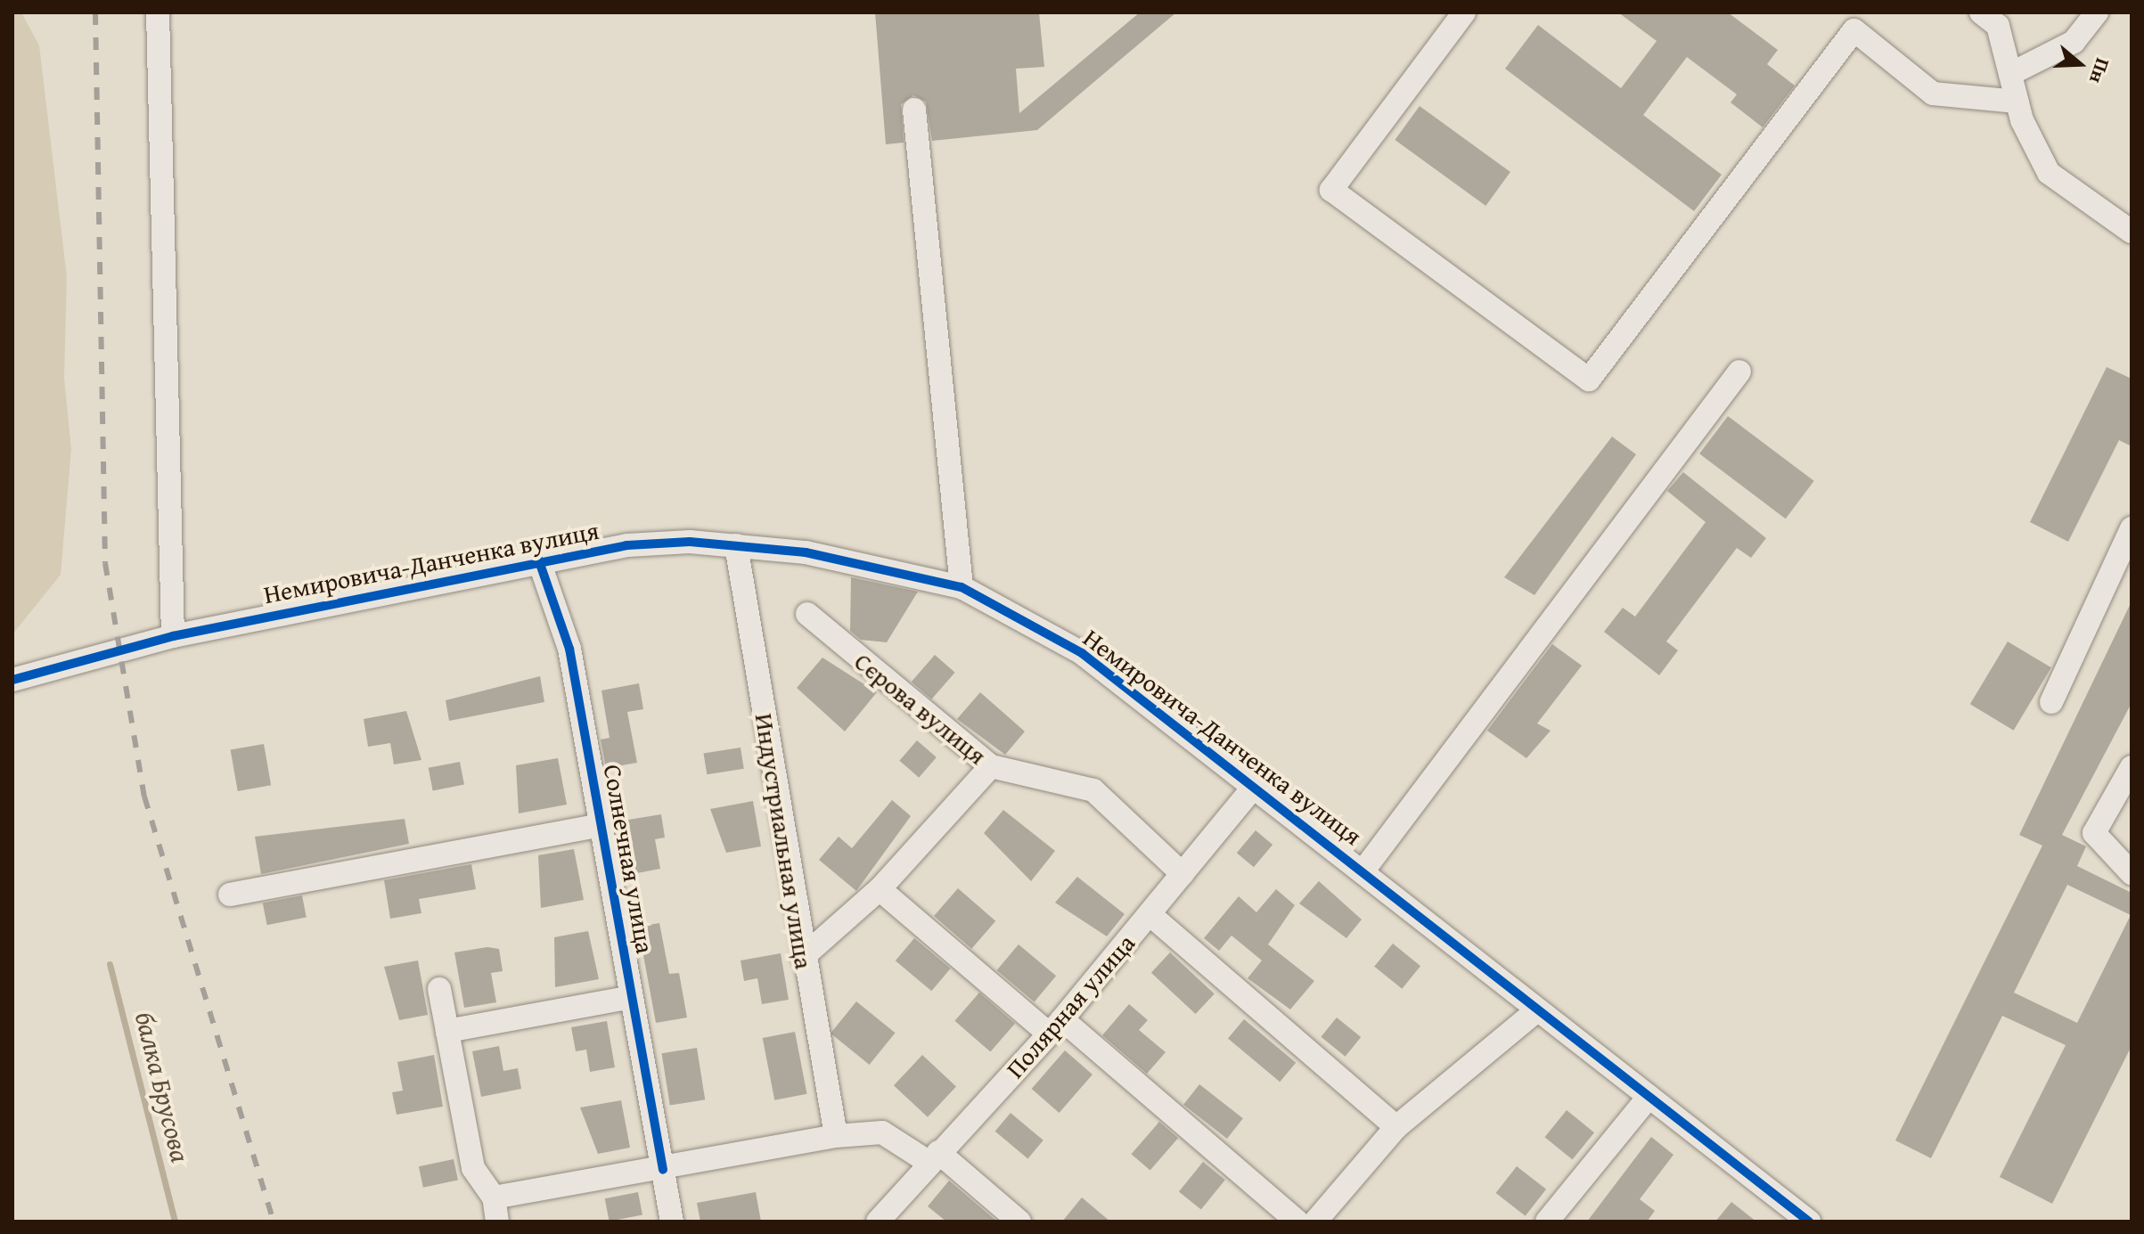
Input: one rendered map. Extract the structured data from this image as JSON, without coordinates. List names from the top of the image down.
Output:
{
  "streets": {
    "street": [
      "Немировича-Данченка вулиця",
      "Сєрова вулиця",
      "Индустриальная улица",
      "Солнечная улица",
      "Полярная улица"
    ]
  },
  "crossings": [
    ["Немировича-Данченка вулиця", "Индустриальная улица"],
    ["Немировича-Данченка вулиця", "Солнечная улица"],
    ["Немировича-Данченка вулиця", "Полярная улица"],
    ["Сєрова вулиця", "Полярная улица"]
  ],
  "water": ["балка Брусова"],
  "north": "right"
}
